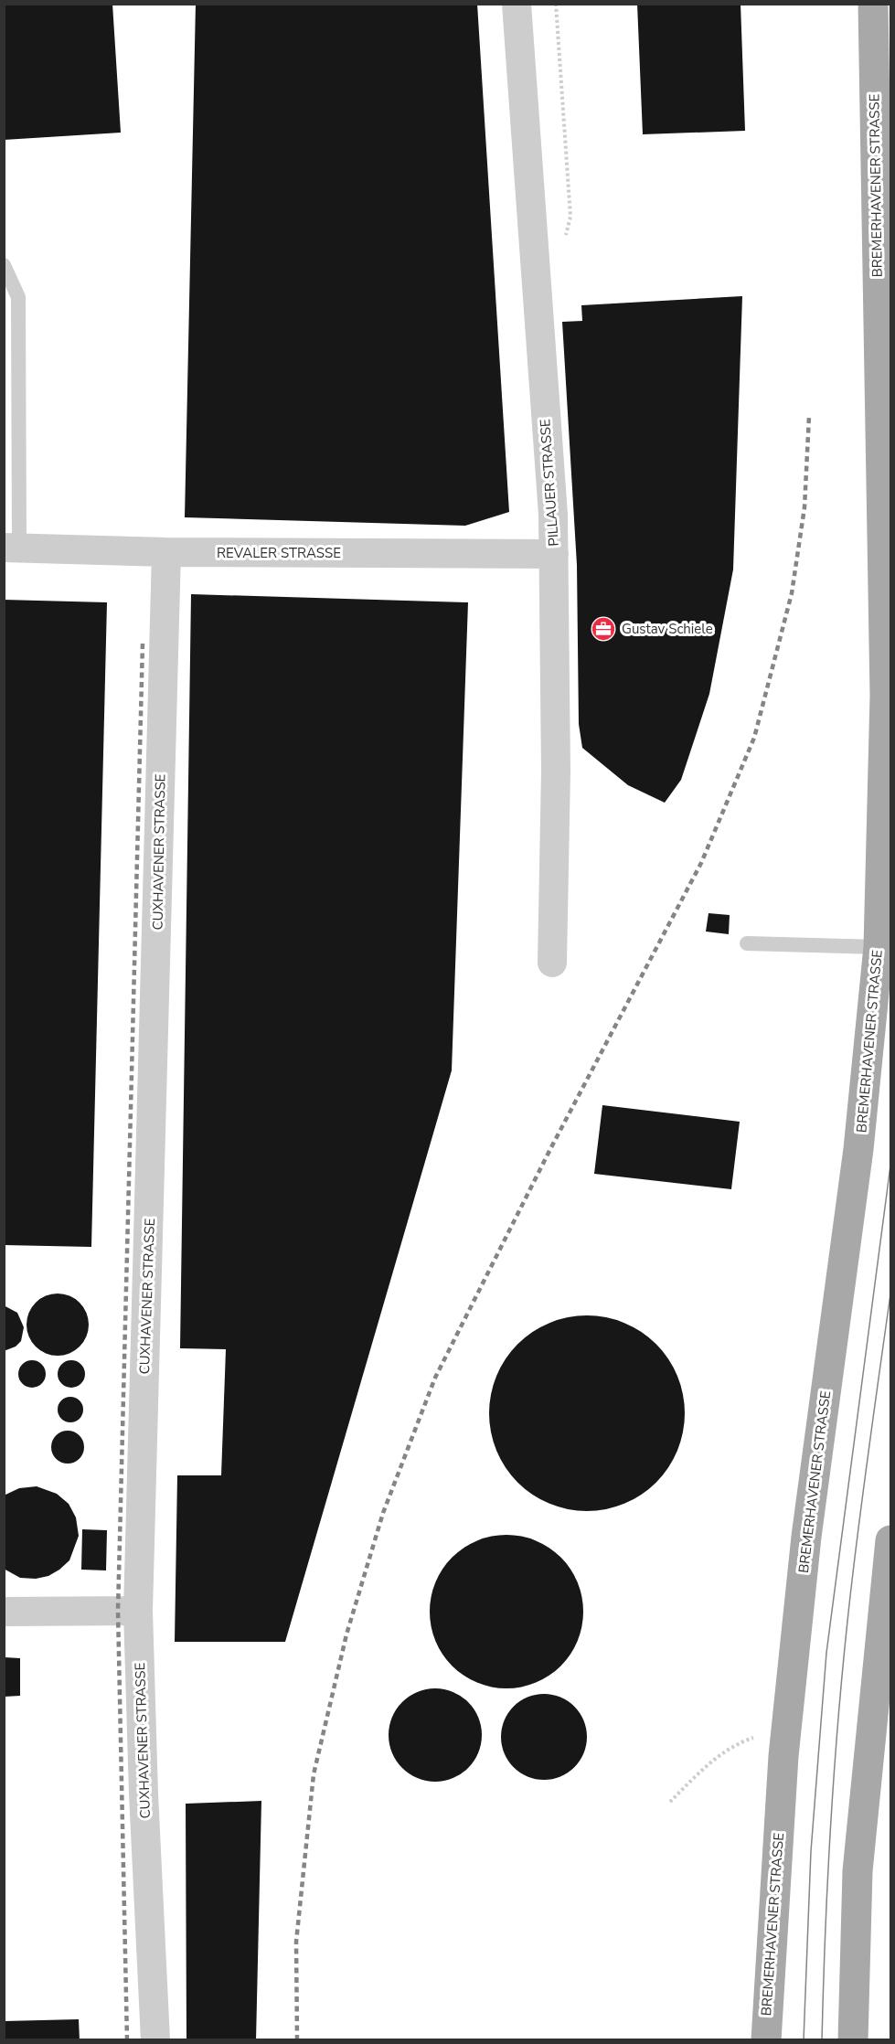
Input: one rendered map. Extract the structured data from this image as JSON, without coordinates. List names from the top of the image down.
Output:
{
  "streets": {
    "main road": ["BREMERHAVENER STRASSE"],
    "street": ["PILLAUER STRASSE", "REVALER STRASSE", "CUXHAVENER STRASSE"]
  },
  "crossings": [
    ["PILLAUER STRASSE", "REVALER STRASSE"],
    ["REVALER STRASSE", "CUXHAVENER STRASSE"]
  ],
  "places": {
    "office": ["Gustav Schiele"]
  }
}
